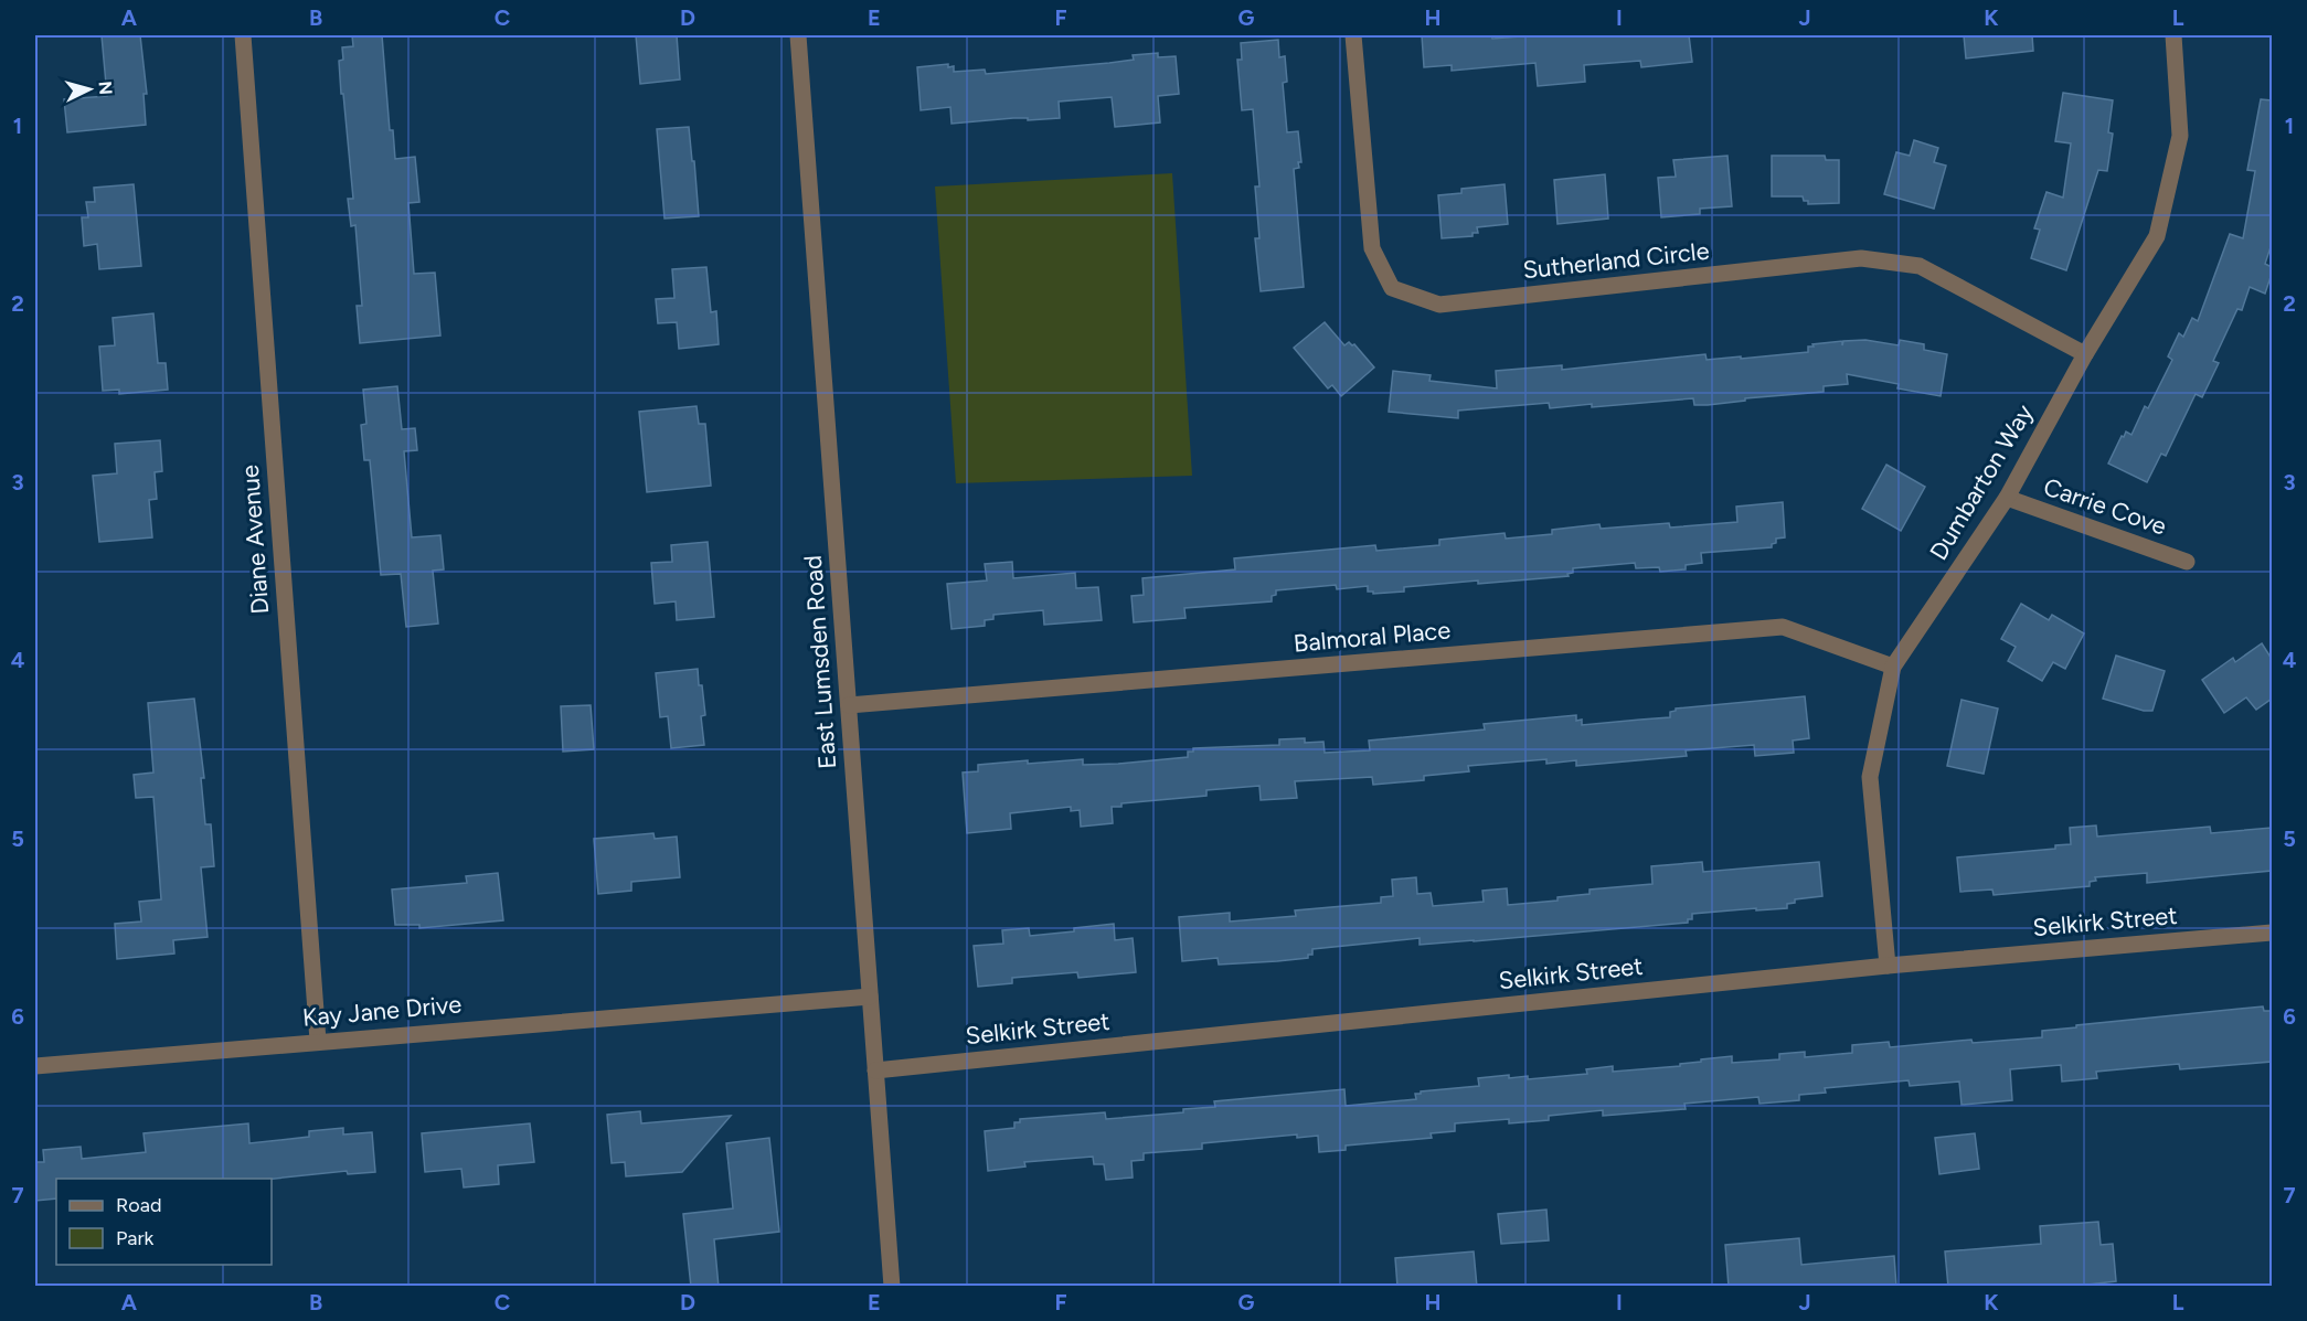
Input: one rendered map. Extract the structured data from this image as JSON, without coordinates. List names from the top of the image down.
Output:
{
  "streets": {
    "street": [
      "Sutherland Circle",
      "Dumbarton Way",
      "Carrie Cove",
      "Diane Avenue",
      "Balmoral Place",
      "East Lumsden Road",
      "Selkirk Street",
      "Kay Jane Drive"
    ]
  },
  "crossings": [
    ["Sutherland Circle", "Dumbarton Way"],
    ["Dumbarton Way", "Carrie Cove"],
    ["Dumbarton Way", "Balmoral Place"],
    ["Dumbarton Way", "Selkirk Street"],
    ["Diane Avenue", "Kay Jane Drive"],
    ["Balmoral Place", "East Lumsden Road"],
    ["East Lumsden Road", "Selkirk Street"],
    ["East Lumsden Road", "Kay Jane Drive"]
  ],
  "legend": ["Road", "Park"],
  "north": "right",
  "grid": {
    "columns": [
      "A",
      "B",
      "C",
      "D",
      "E",
      "F",
      "G",
      "H",
      "I",
      "J",
      "K",
      "L"
    ],
    "rows": [
      "1",
      "2",
      "3",
      "4",
      "5",
      "6",
      "7"
    ]
  }
}
